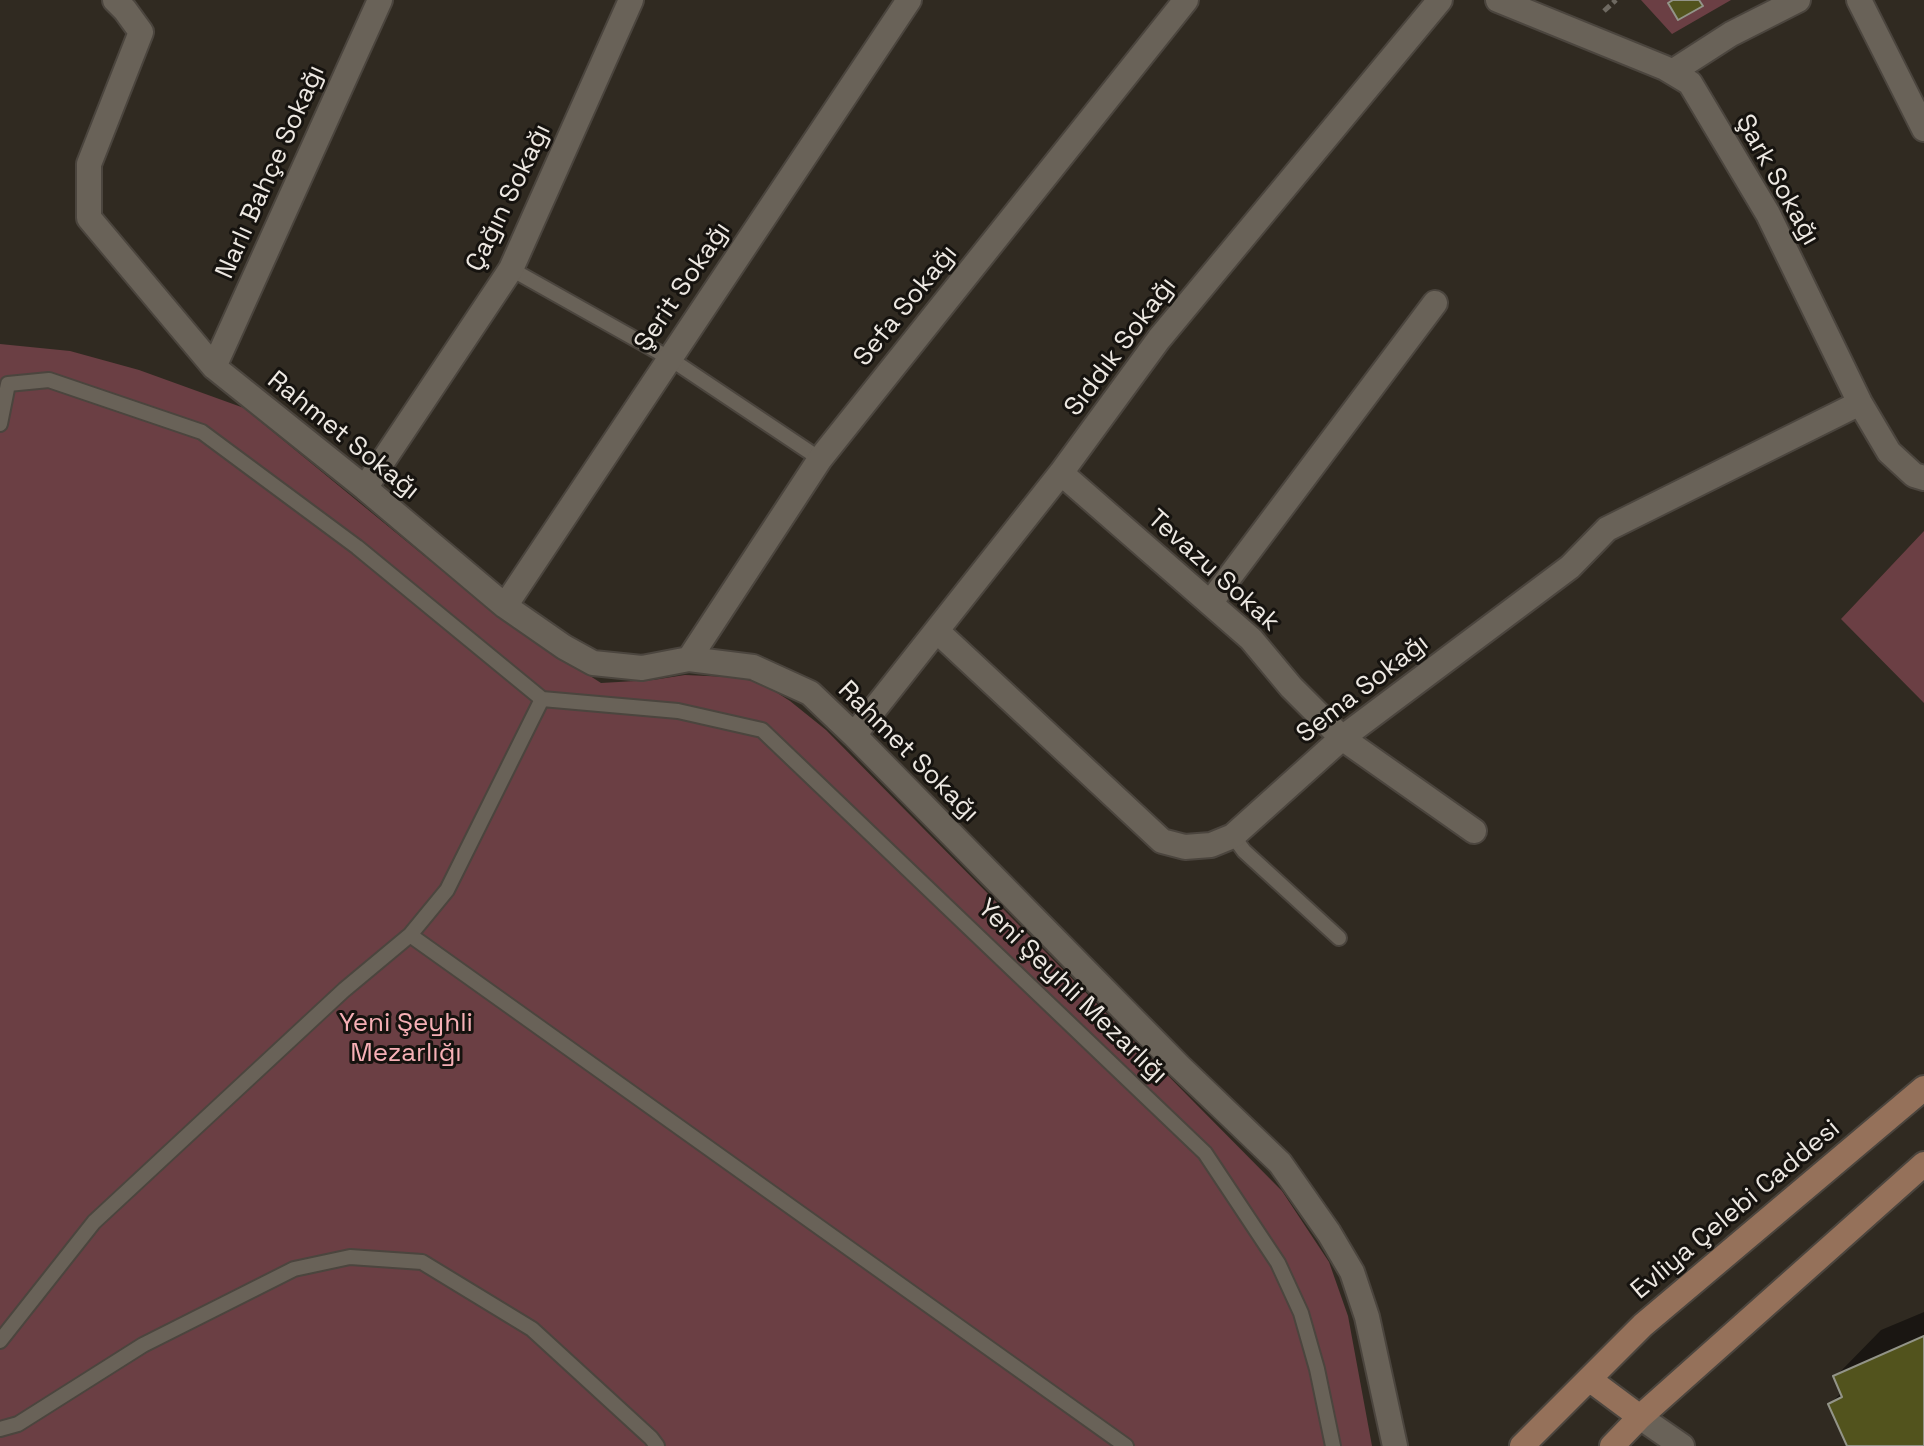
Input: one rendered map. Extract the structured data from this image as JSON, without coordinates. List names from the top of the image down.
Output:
{
  "streets": {
    "street": [
      "Narlı Bahçe Sokağı",
      "Şark Sokağı",
      "Çağın Sokağı",
      "Şerit Sokağı",
      "Sefa Sokağı",
      "Sıddık Sokağı",
      "Rahmet Sokağı",
      "Tevazu Sokak",
      "Sema Sokağı",
      "Evliya Çelebi Caddesi"
    ],
    "lane": ["Yeni Şeyhli Mezarlığı"]
  },
  "crossings": [
    ["Narlı Bahçe Sokağı", "Rahmet Sokağı"],
    ["Şark Sokağı", "Sema Sokağı"],
    ["Çağın Sokağı", "Rahmet Sokağı"],
    ["Şerit Sokağı", "Rahmet Sokağı"],
    ["Sefa Sokağı", "Rahmet Sokağı"],
    ["Sıddık Sokağı", "Rahmet Sokağı"],
    ["Sıddık Sokağı", "Tevazu Sokak"],
    ["Sıddık Sokağı", "Sema Sokağı"],
    ["Tevazu Sokak", "Sema Sokağı"]
  ],
  "parks": ["Yeni Şeyhli Mezarlığı"]
}
